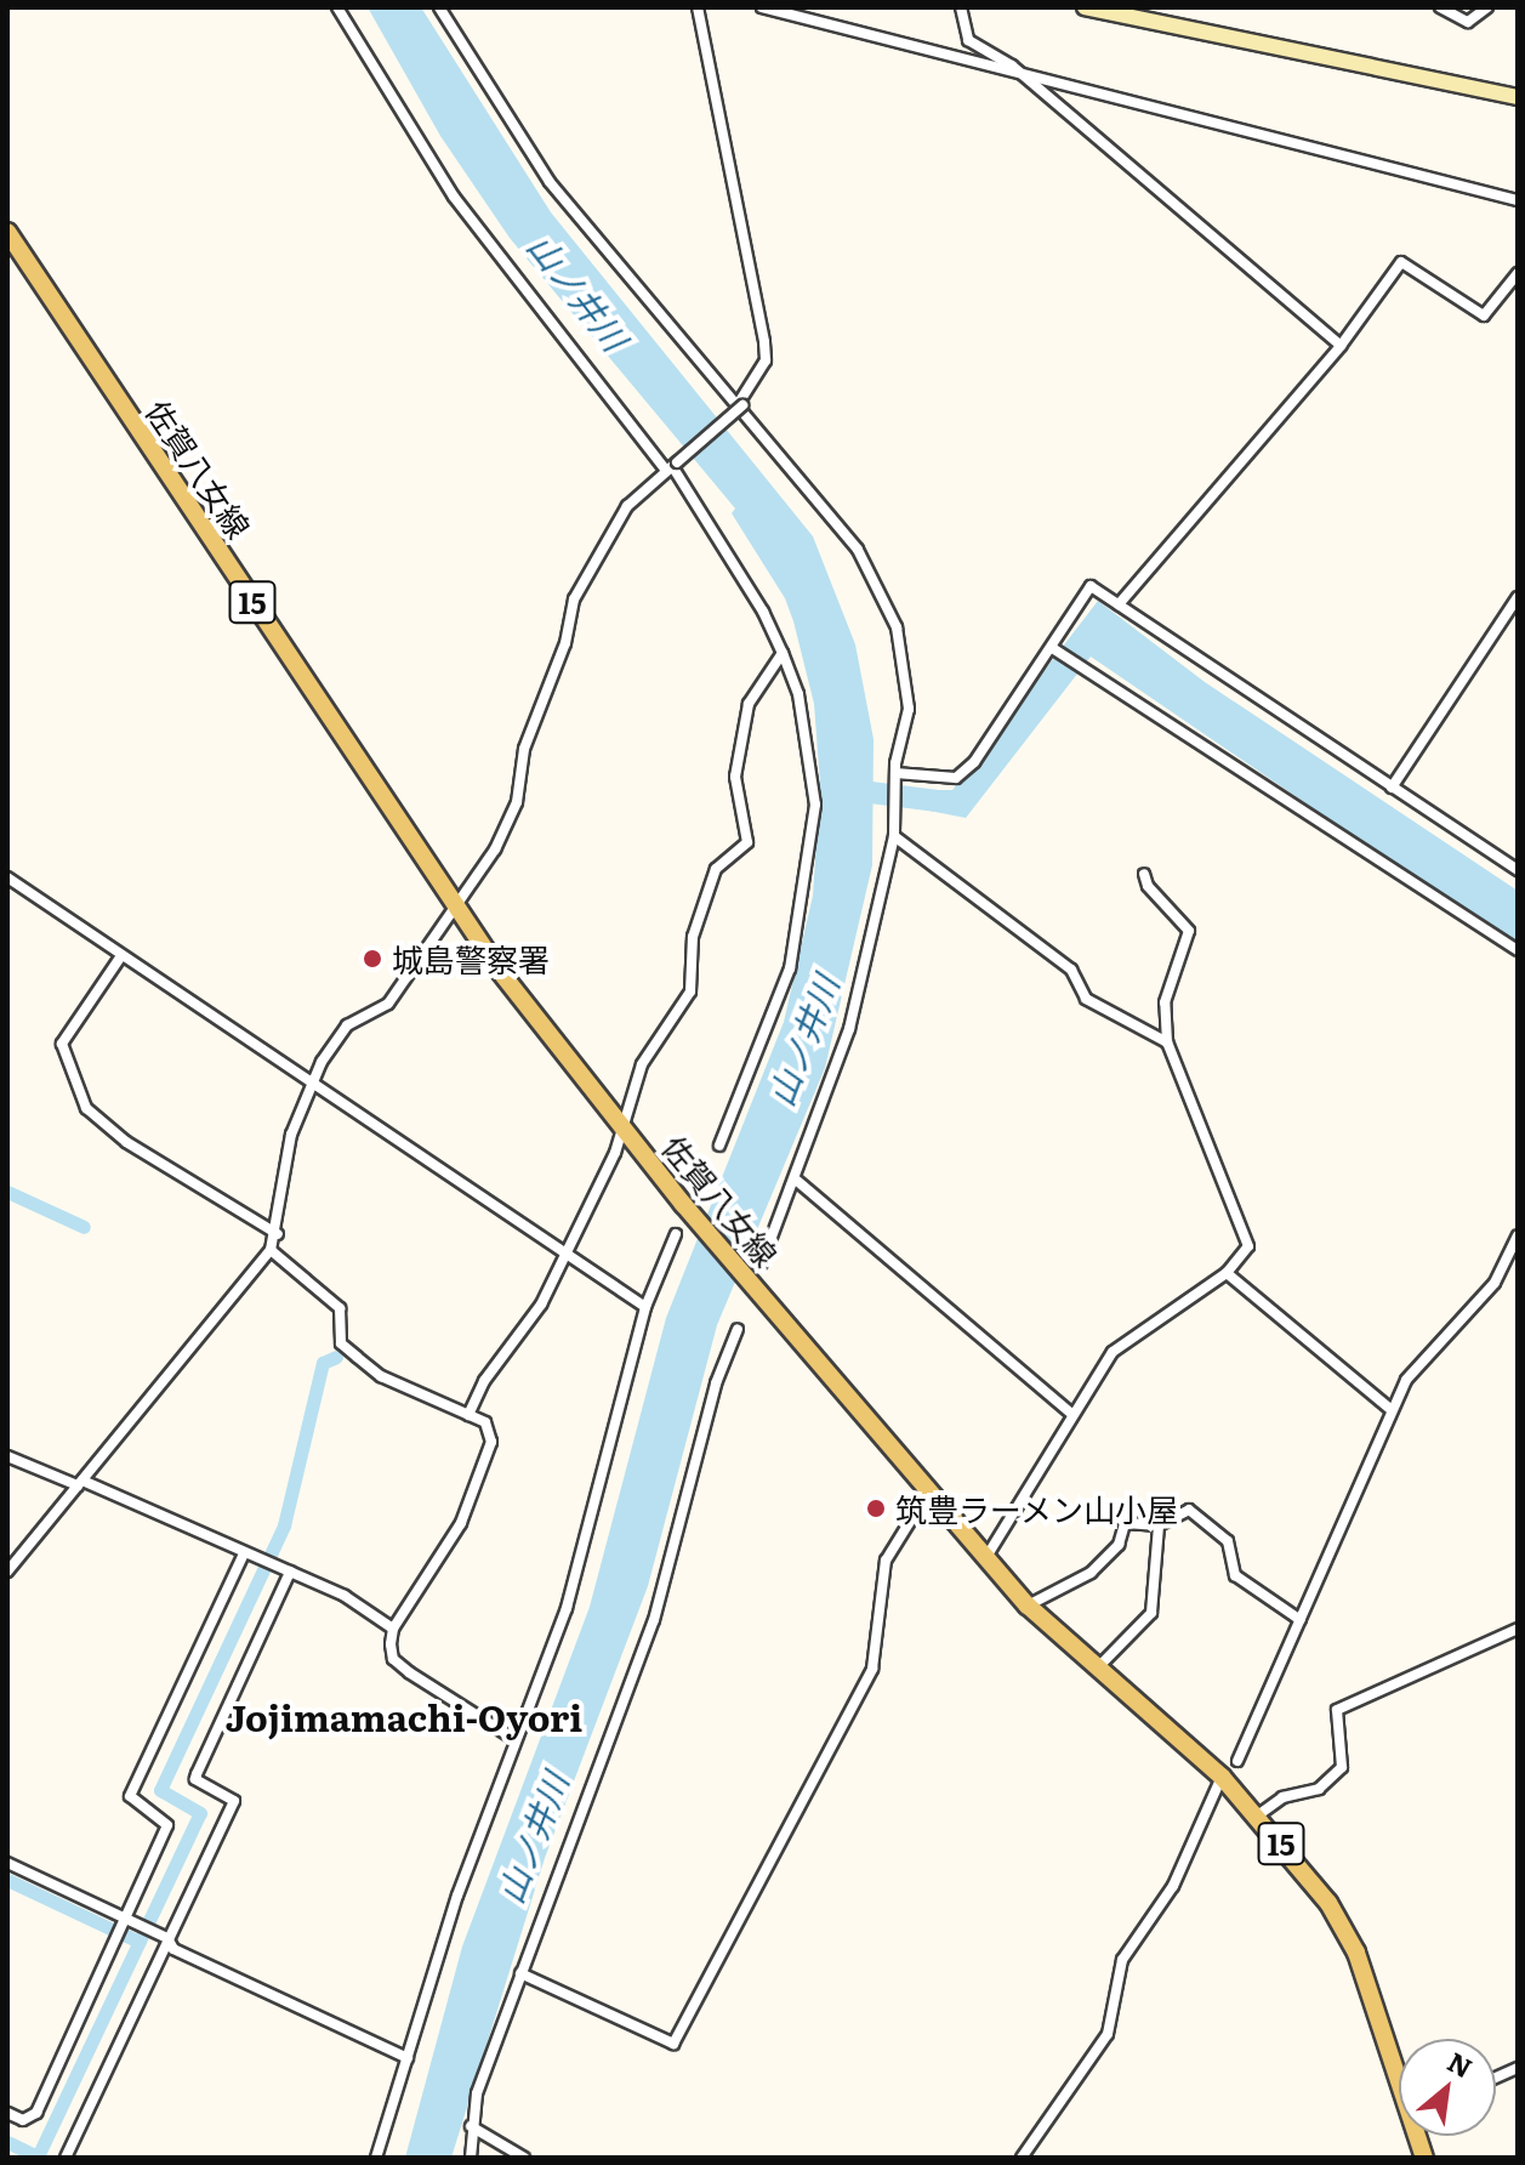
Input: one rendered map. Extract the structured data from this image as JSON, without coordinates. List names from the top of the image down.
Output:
{
  "streets": {
    "main road": ["佐賀八女線", "15"]
  },
  "districts": ["Jojimamachi-Oyori"],
  "water": ["山ノ井川"],
  "places": ["城島警察署", "筑豊ラーメン山小屋"],
  "north": "top right"
}
